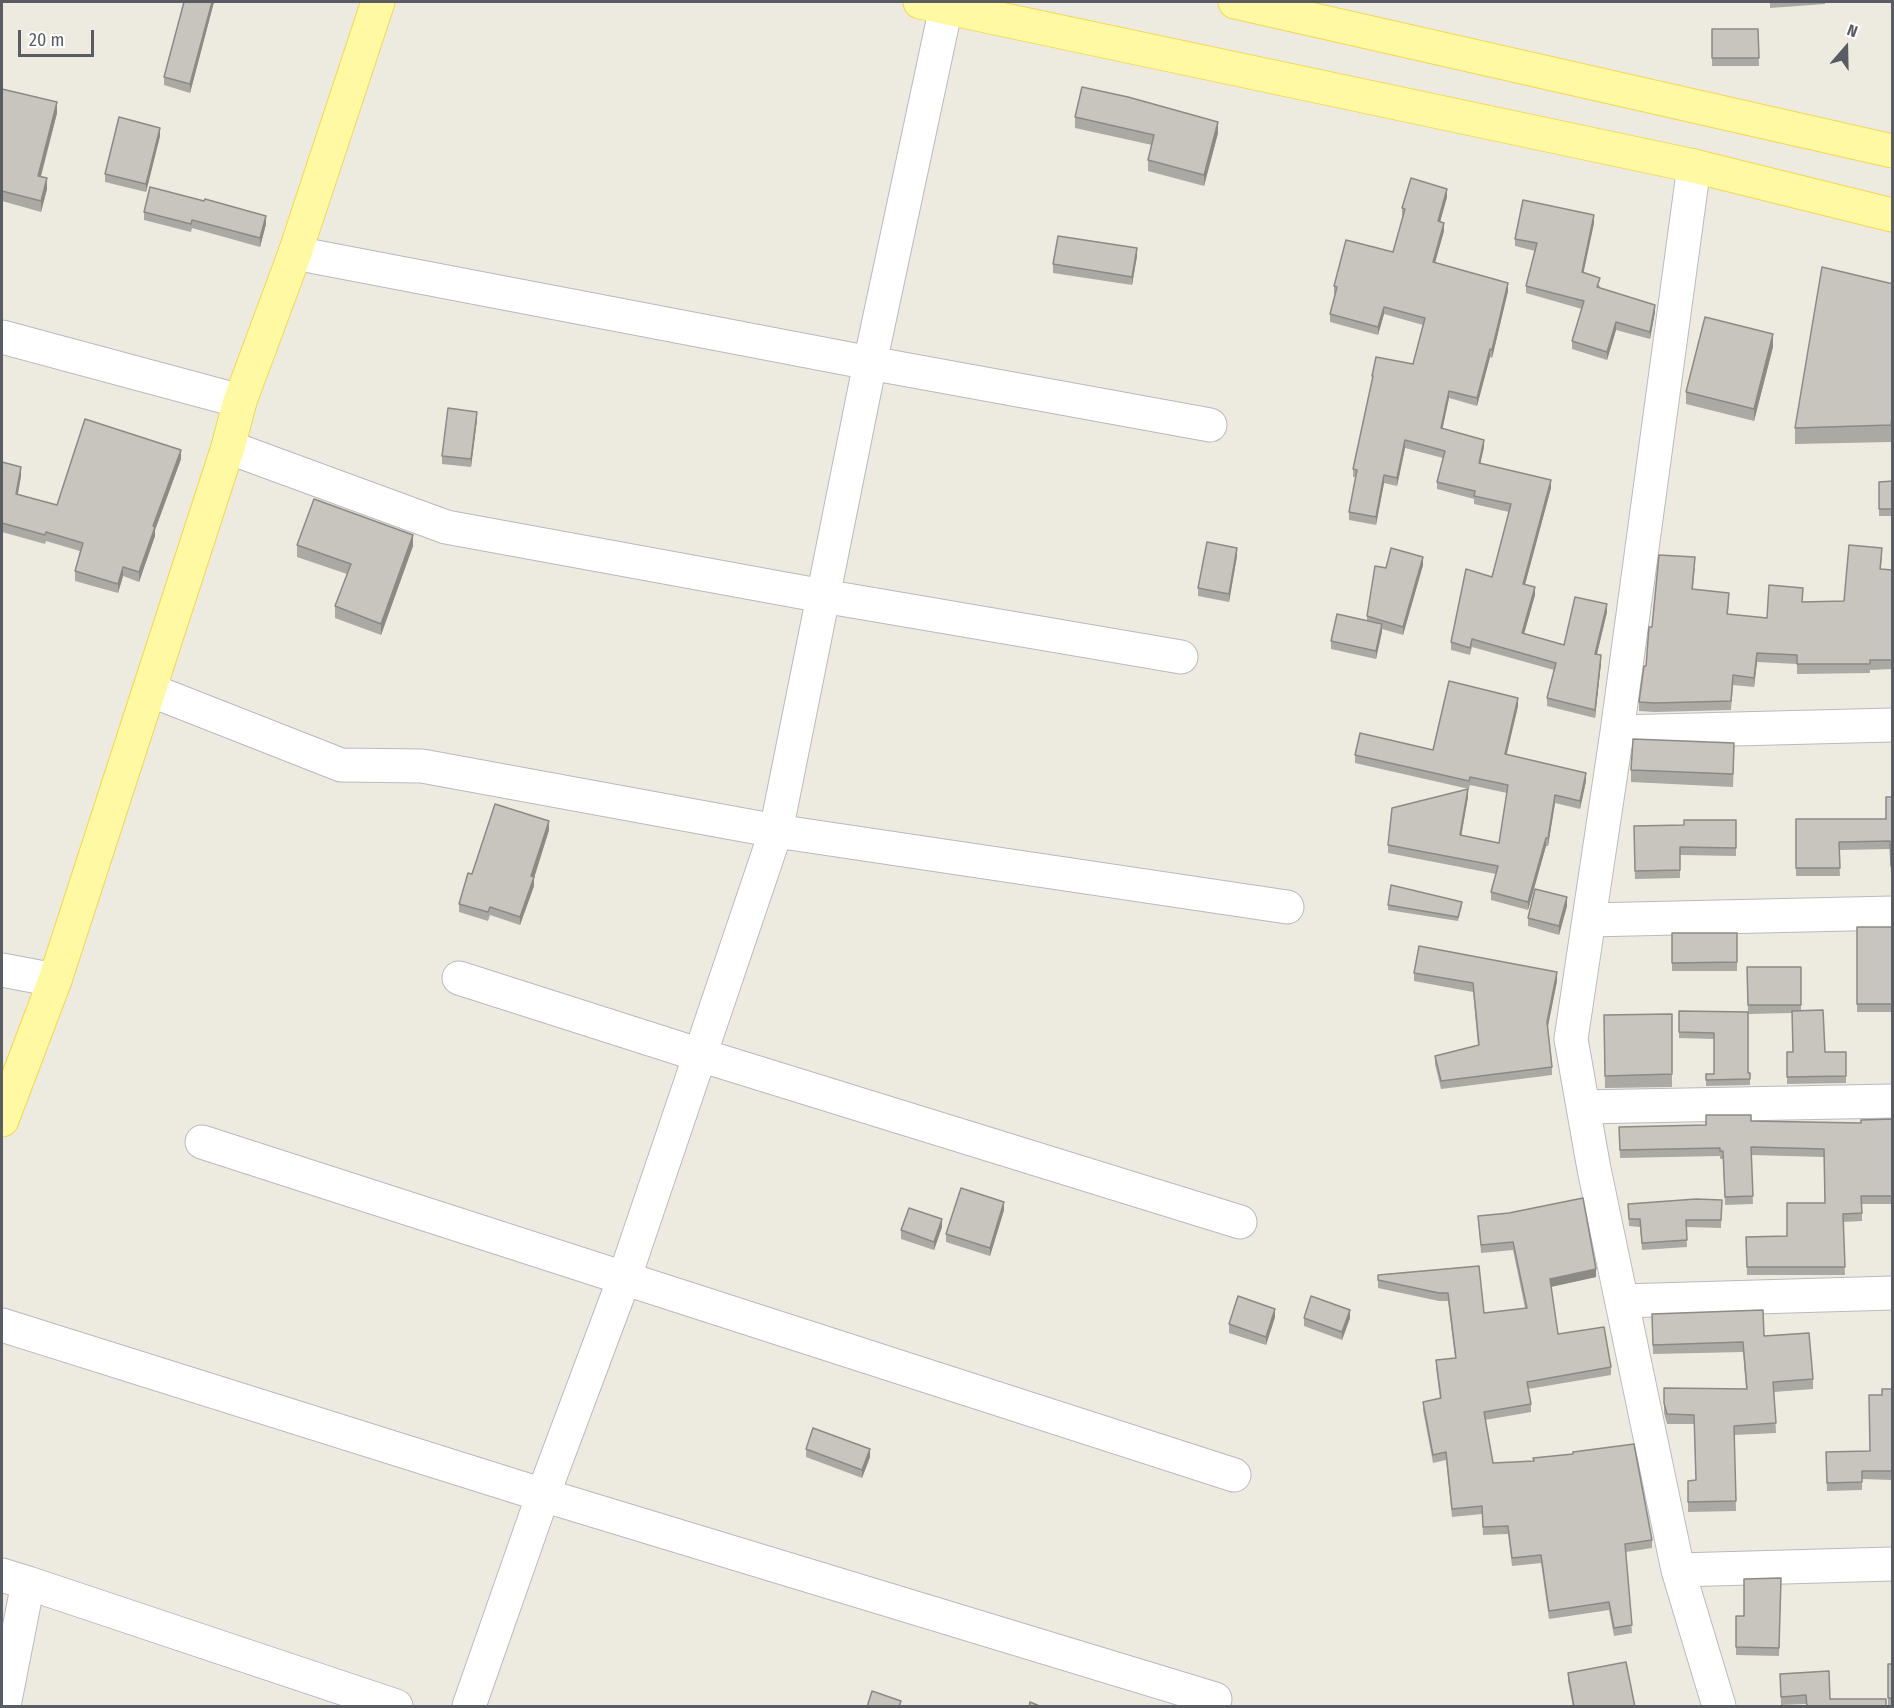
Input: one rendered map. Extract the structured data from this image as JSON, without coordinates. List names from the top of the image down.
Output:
{
  "scale_bar": "20 m",
  "north": "top"
}
